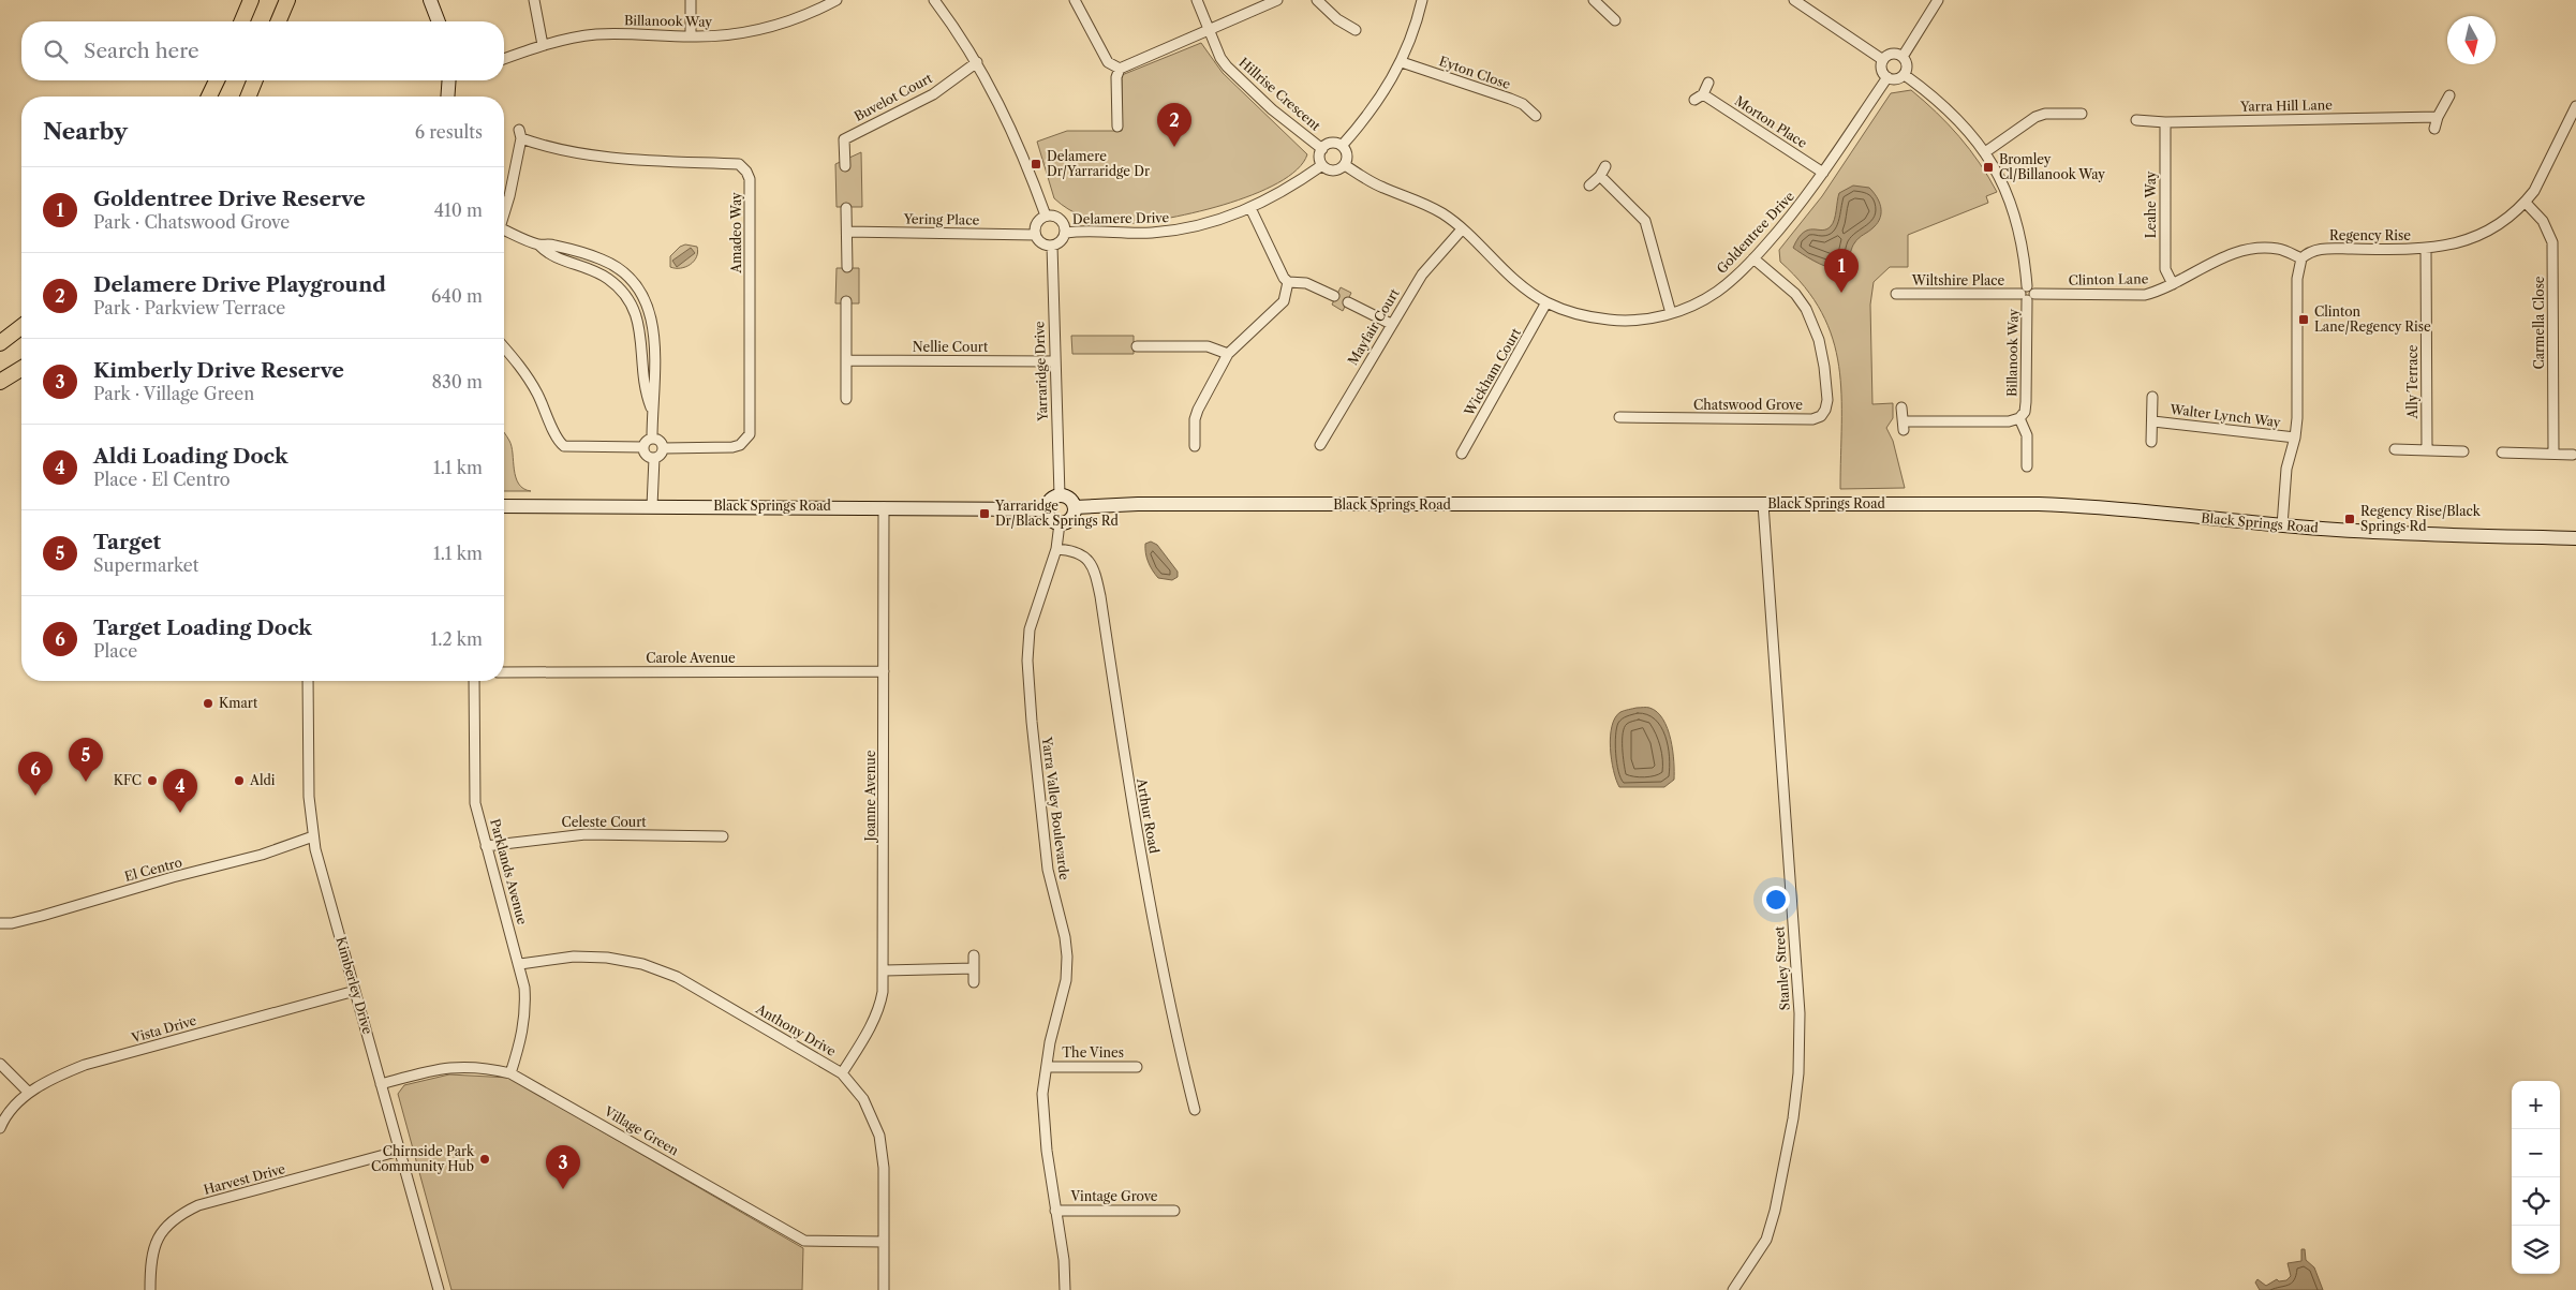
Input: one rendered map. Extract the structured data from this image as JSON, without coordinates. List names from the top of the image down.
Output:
{
  "streets": {
    "main road": ["Black Springs Road"],
    "street": [
      "Billanook Way",
      "Eyton Close",
      "Hillrise Crescent",
      "Buvelot Court",
      "Yarra Hill Lane",
      "Morton Place",
      "Leahe Way",
      "Delamere Drive",
      "Yering Place",
      "Amadeo Way",
      "Goldentree Drive",
      "Regency Rise",
      "Clinton Lane",
      "Wiltshire Place",
      "Carmella Close",
      "Mayfair Court",
      "Nellie Court",
      "Yarraridge Drive",
      "Wickham Court",
      "Ally Terrace",
      "Chatswood Grove",
      "Walter Lynch Way",
      "Carole Avenue",
      "Joanne Avenue",
      "Yarra Valley Boulevarde",
      "Arthur Road",
      "Celeste Court",
      "El Centro",
      "Parklands Avenue",
      "Stanley Street",
      "Kimberley Drive",
      "Vista Drive",
      "Anthony Drive",
      "The Vines",
      "Village Green",
      "Harvest Drive",
      "Vintage Grove"
    ]
  },
  "crossings": [
    ["Billanook Way", "Goldentree Drive"],
    ["Billanook Way", "Clinton Lane"],
    ["Billanook Way", "Wiltshire Place"],
    ["Hillrise Crescent", "Delamere Drive"],
    ["Hillrise Crescent", "Goldentree Drive"],
    ["Yarra Hill Lane", "Leahe Way"],
    ["Morton Place", "Goldentree Drive"],
    ["Leahe Way", "Clinton Lane"],
    ["Delamere Drive", "Yering Place"],
    ["Delamere Drive", "Goldentree Drive"],
    ["Delamere Drive", "Yarraridge Drive"],
    ["Yering Place", "Yarraridge Drive"],
    ["Goldentree Drive", "Mayfair Court"],
    ["Goldentree Drive", "Wickham Court"],
    ["Goldentree Drive", "Chatswood Grove"],
    ["Regency Rise", "Clinton Lane"],
    ["Regency Rise", "Carmella Close"],
    ["Regency Rise", "Ally Terrace"],
    ["Clinton Lane", "Wiltshire Place"],
    ["Nellie Court", "Yarraridge Drive"],
    ["Yarraridge Drive", "Black Springs Road"],
    ["Yarraridge Drive", "Yarra Valley Boulevarde"],
    ["Black Springs Road", "Joanne Avenue"],
    ["Black Springs Road", "Yarra Valley Boulevarde"],
    ["Black Springs Road", "Stanley Street"],
    ["Carole Avenue", "Joanne Avenue"],
    ["Joanne Avenue", "Anthony Drive"],
    ["Yarra Valley Boulevarde", "Arthur Road"],
    ["Yarra Valley Boulevarde", "The Vines"],
    ["Yarra Valley Boulevarde", "Vintage Grove"],
    ["Celeste Court", "Parklands Avenue"],
    ["El Centro", "Kimberley Drive"],
    ["Parklands Avenue", "Anthony Drive"],
    ["Parklands Avenue", "Village Green"],
    ["Kimberley Drive", "Vista Drive"],
    ["Kimberley Drive", "Village Green"],
    ["Kimberley Drive", "Harvest Drive"],
    ["Anthony Drive", "Village Green"]
  ],
  "places": {
    "transit": [
      "Delamere Dr/Yarraridge Dr",
      "Bromley Cl/Billanook Way",
      "Clinton Lane/Regency Rise",
      "Yarraridge Dr/Black Springs Rd",
      "Regency Rise/Black Springs Rd"
    ],
    "other": [
      "Kmart",
      "KFC",
      "Aldi",
      "Chirnside Park Community Hub"
    ]
  },
  "north": "bottom",
  "page": {
    "search": "Search here",
    "heading": ["Nearby", "6 results"],
    "pins": [
      "2",
      "1",
      "5",
      "6",
      "4",
      "3"
    ],
    "list": [
      {
        "mark": "1",
        "name": "Goldentree Drive Reserve",
        "note": "Park · Chatswood Grove",
        "value": "410 m"
      },
      {
        "mark": "2",
        "name": "Delamere Drive Playground",
        "note": "Park · Parkview Terrace",
        "value": "640 m"
      },
      {
        "mark": "3",
        "name": "Kimberly Drive Reserve",
        "note": "Park · Village Green",
        "value": "830 m"
      },
      {
        "mark": "4",
        "name": "Aldi Loading Dock",
        "note": "Place · El Centro",
        "value": "1.1 km"
      },
      {
        "mark": "5",
        "name": "Target",
        "note": "Supermarket",
        "value": "1.1 km"
      },
      {
        "mark": "6",
        "name": "Target Loading Dock",
        "note": "Place",
        "value": "1.2 km"
      }
    ],
    "map_buttons": ["+", "−"]
  }
}
